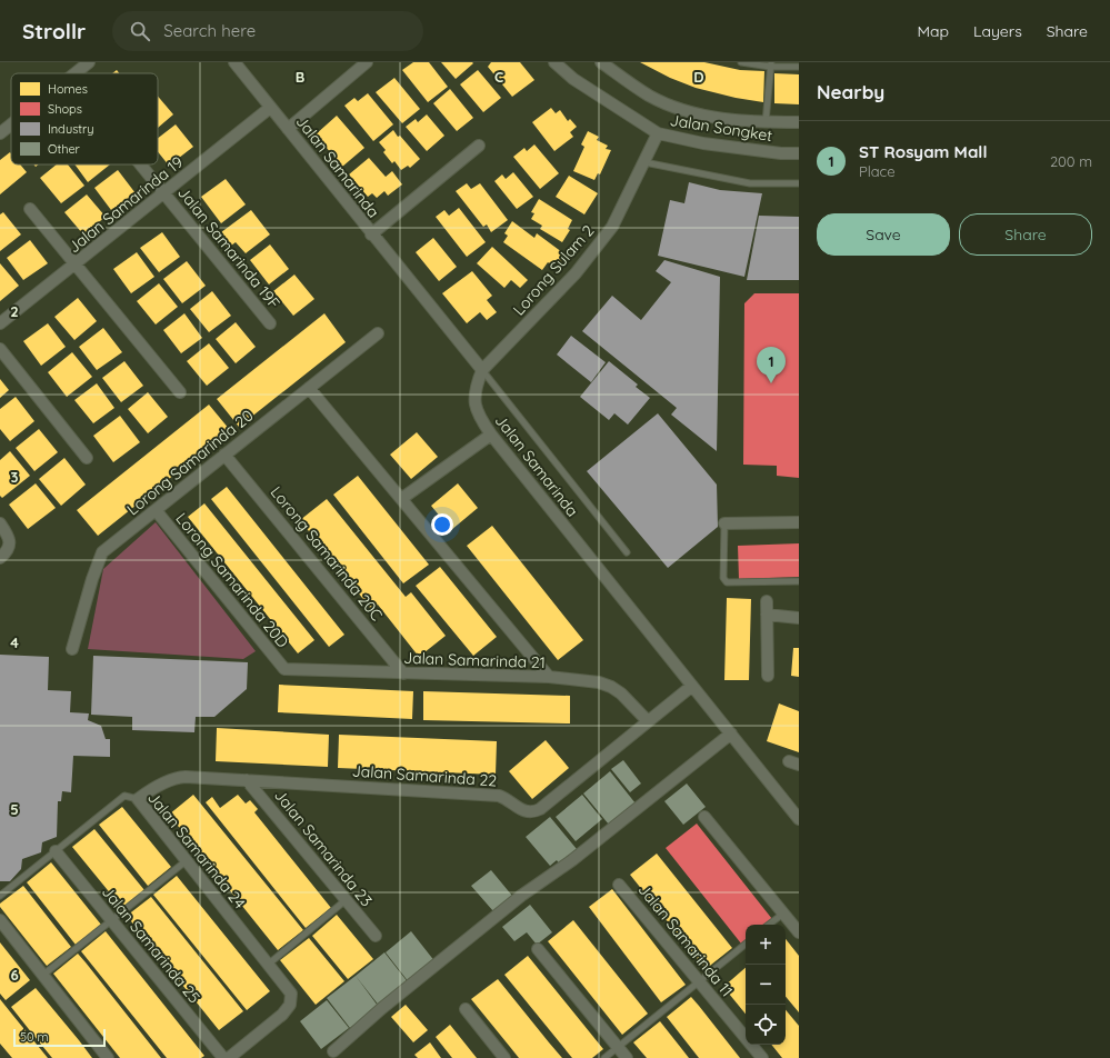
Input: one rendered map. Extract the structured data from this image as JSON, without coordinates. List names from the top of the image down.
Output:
{
  "streets": {
    "street": [
      "Jalan Songket",
      "Jalan Samarinda",
      "Jalan Samarinda 19",
      "Jalan Samarinda 19F",
      "Lorong Sulam 2",
      "Lorong Samarinda 20",
      "Lorong Samarinda 20C",
      "Lorong Samarinda 20D",
      "Jalan Samarinda 21",
      "Jalan Samarinda 22",
      "Jalan Samarinda 23",
      "Jalan Samarinda 24",
      "Jalan Samarinda 11",
      "Jalan Samarinda 25"
    ]
  },
  "crossings": [
    ["Jalan Songket", "Lorong Sulam 2"],
    ["Jalan Samarinda", "Jalan Samarinda 19"],
    ["Jalan Samarinda", "Lorong Sulam 2"],
    ["Jalan Samarinda", "Jalan Samarinda 22"],
    ["Jalan Samarinda 19", "Jalan Samarinda 19F"],
    ["Lorong Samarinda 20", "Lorong Samarinda 20C"],
    ["Lorong Samarinda 20", "Lorong Samarinda 20D"],
    ["Lorong Samarinda 20C", "Jalan Samarinda 21"],
    ["Lorong Samarinda 20D", "Jalan Samarinda 21"],
    ["Jalan Samarinda 21", "Jalan Samarinda 22"],
    ["Jalan Samarinda 22", "Jalan Samarinda 23"],
    ["Jalan Samarinda 22", "Jalan Samarinda 24"],
    ["Jalan Samarinda 24", "Jalan Samarinda 25"]
  ],
  "legend": [
    "Homes",
    "Shops",
    "Industry",
    "Other"
  ],
  "scale_bar": "50 m",
  "page": {
    "header": "Strollr",
    "search": "Search here",
    "nav": ["Map", "Layers", "Share"],
    "heading": "Nearby",
    "list": [
      {
        "mark": "1",
        "name": "ST Rosyam Mall",
        "note": "Place",
        "value": "200 m"
      }
    ],
    "buttons": ["Save", "Share"],
    "pins": "1",
    "map_buttons": ["+", "−"],
    "scale": "50 m"
  },
  "grid": {
    "columns": ["B", "C", "D"],
    "rows": [
      "2",
      "3",
      "4",
      "5",
      "6"
    ]
  }
}
